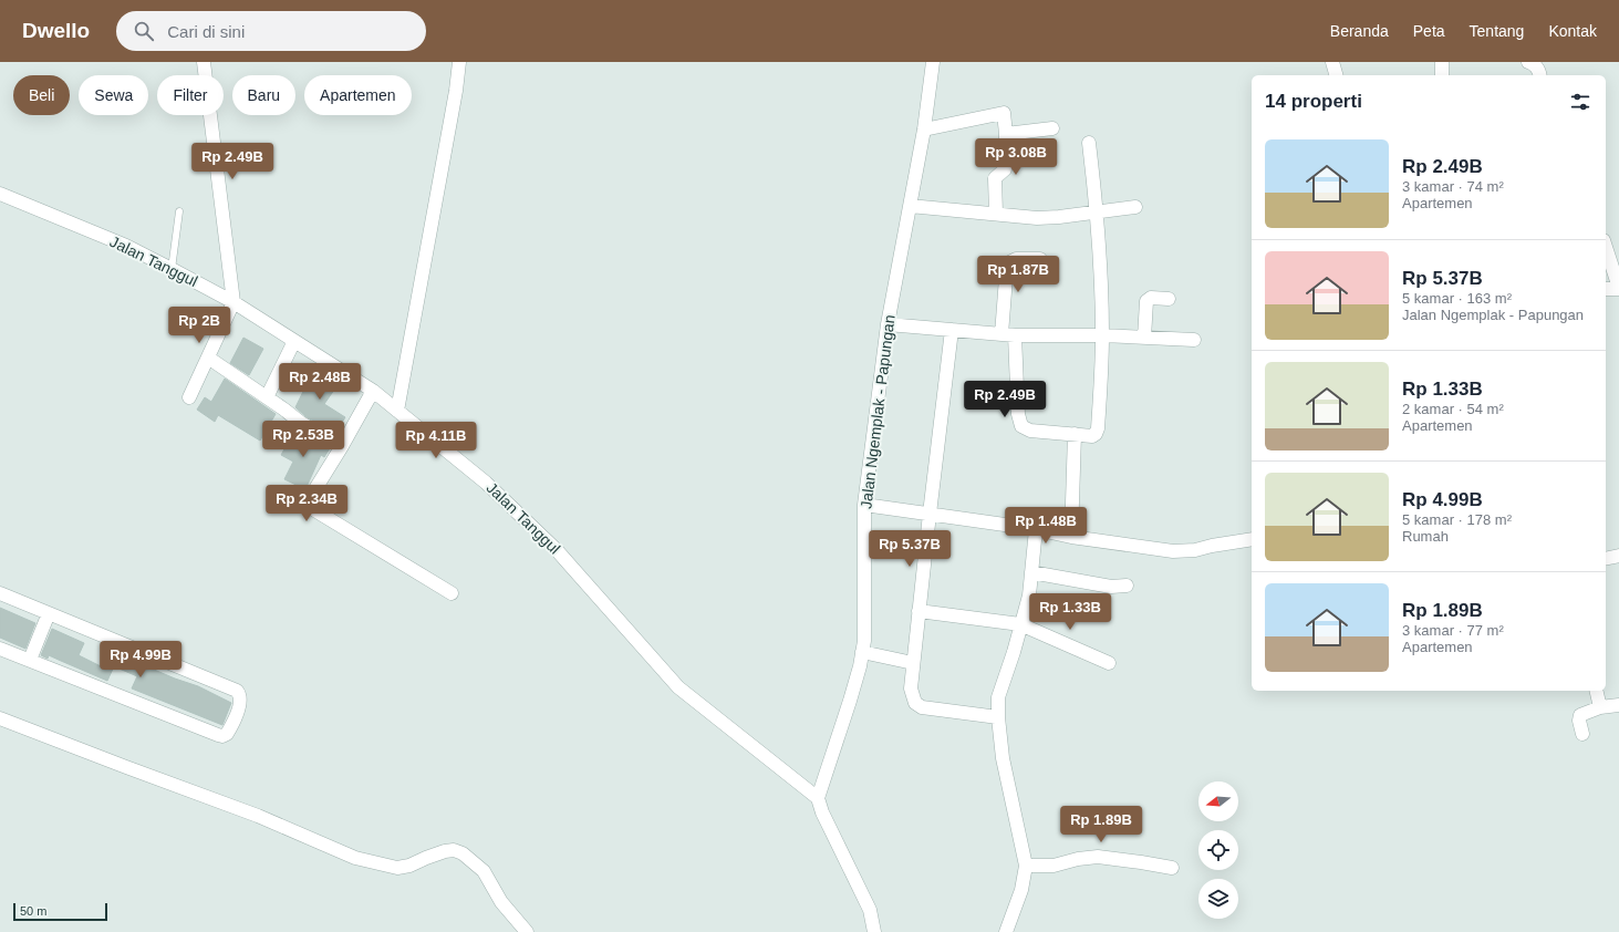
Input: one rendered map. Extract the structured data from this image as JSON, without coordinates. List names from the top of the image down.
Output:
{
  "streets": {
    "street": ["Jalan Tanggul", "Jalan Ngemplak - Papungan"]
  },
  "crossings": [
    ["Jalan Tanggul", "Jalan Ngemplak - Papungan"]
  ],
  "scale_bar": "50 m",
  "north": "left",
  "page": {
    "header": "Dwello",
    "search": "Cari di sini",
    "nav": [
      "Beranda",
      "Peta",
      "Tentang",
      "Kontak"
    ],
    "chip": [
      "Beli",
      "Sewa",
      "Filter",
      "Baru",
      "Apartemen"
    ],
    "heading": "14 properti",
    "list": [
      {
        "name": "Rp 2.49B",
        "note": "3 kamar · 74 m² · Apartemen"
      },
      {
        "name": "Rp 5.37B",
        "note": "5 kamar · 163 m² · Jalan Ngemplak - Papungan"
      },
      {
        "name": "Rp 1.33B",
        "note": "2 kamar · 54 m² · Apartemen"
      },
      {
        "name": "Rp 4.99B",
        "note": "5 kamar · 178 m² · Rumah"
      },
      {
        "name": "Rp 1.89B",
        "note": "3 kamar · 77 m² · Apartemen"
      }
    ],
    "price": [
      "Rp 3.08B",
      "Rp 2.49B",
      "Rp 1.87B",
      "Rp 2B",
      "Rp 2.48B",
      "Rp 2.49B",
      "Rp 2.53B",
      "Rp 4.11B",
      "Rp 2.34B",
      "Rp 1.48B",
      "Rp 5.37B",
      "Rp 1.33B",
      "Rp 4.99B",
      "Rp 1.89B"
    ],
    "scale": "50 m"
  }
}
